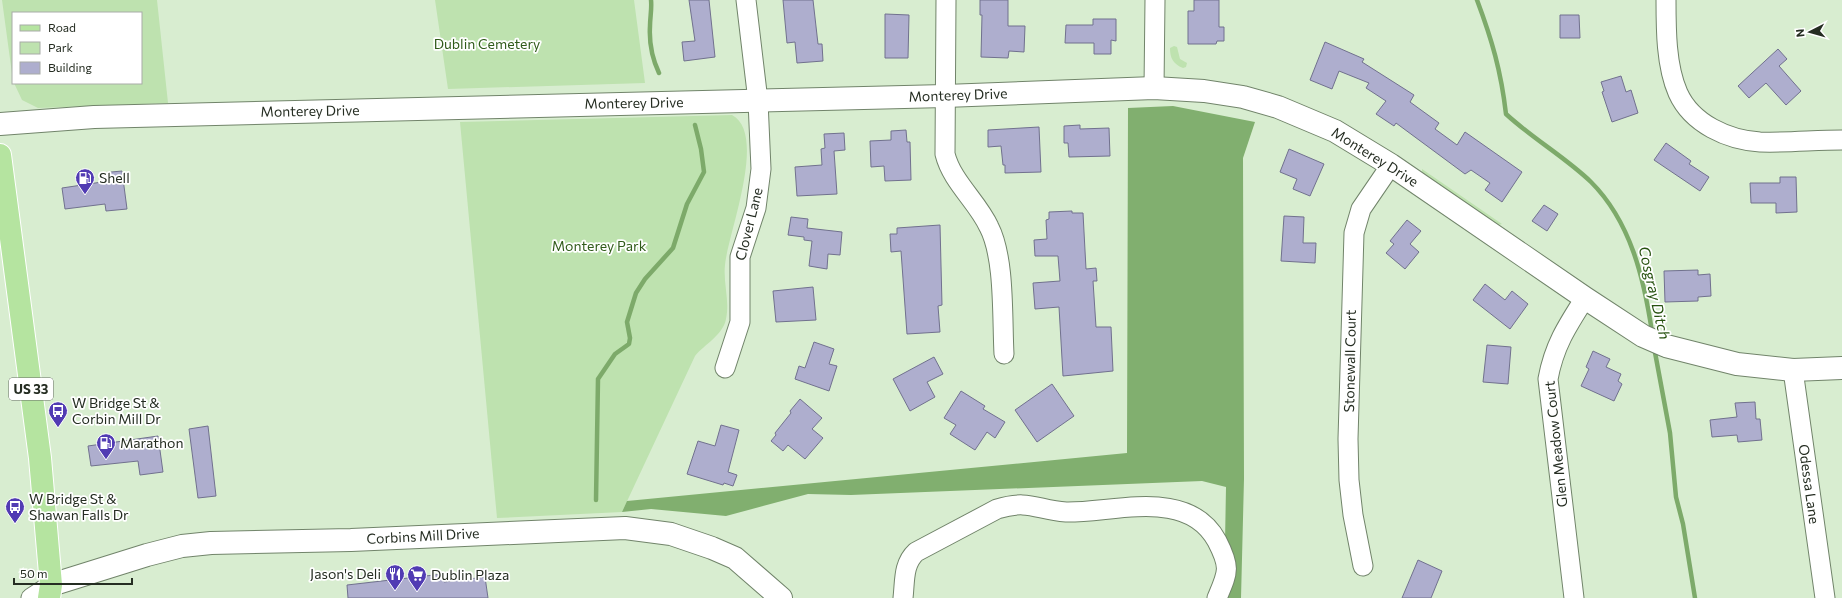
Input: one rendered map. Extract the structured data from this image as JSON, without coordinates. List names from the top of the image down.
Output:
{
  "streets": {
    "main road": ["US 33"],
    "street": [
      "Monterey Drive",
      "Clover Lane",
      "Stonewall Court",
      "Glen Meadow Court",
      "Odessa Lane",
      "Corbins Mill Drive"
    ]
  },
  "crossings": [
    ["Monterey Drive", "Clover Lane"],
    ["Monterey Drive", "Stonewall Court"],
    ["Monterey Drive", "Glen Meadow Court"],
    ["Monterey Drive", "Odessa Lane"],
    ["US 33", "Corbins Mill Drive"]
  ],
  "water": ["Cosgray Ditch"],
  "parks": ["Dublin Cemetery", "Monterey Park"],
  "places": {
    "fuel station": ["Shell", "Marathon"],
    "bus stop": ["W Bridge St & Corbin Mill Dr", "W Bridge St & Shawan Falls Dr"],
    "restaurant": ["Jason's Deli"],
    "supermarket": ["Dublin Plaza"]
  },
  "legend": ["Road", "Park", "Building"],
  "scale_bar": "50 m",
  "north": "left"
}
